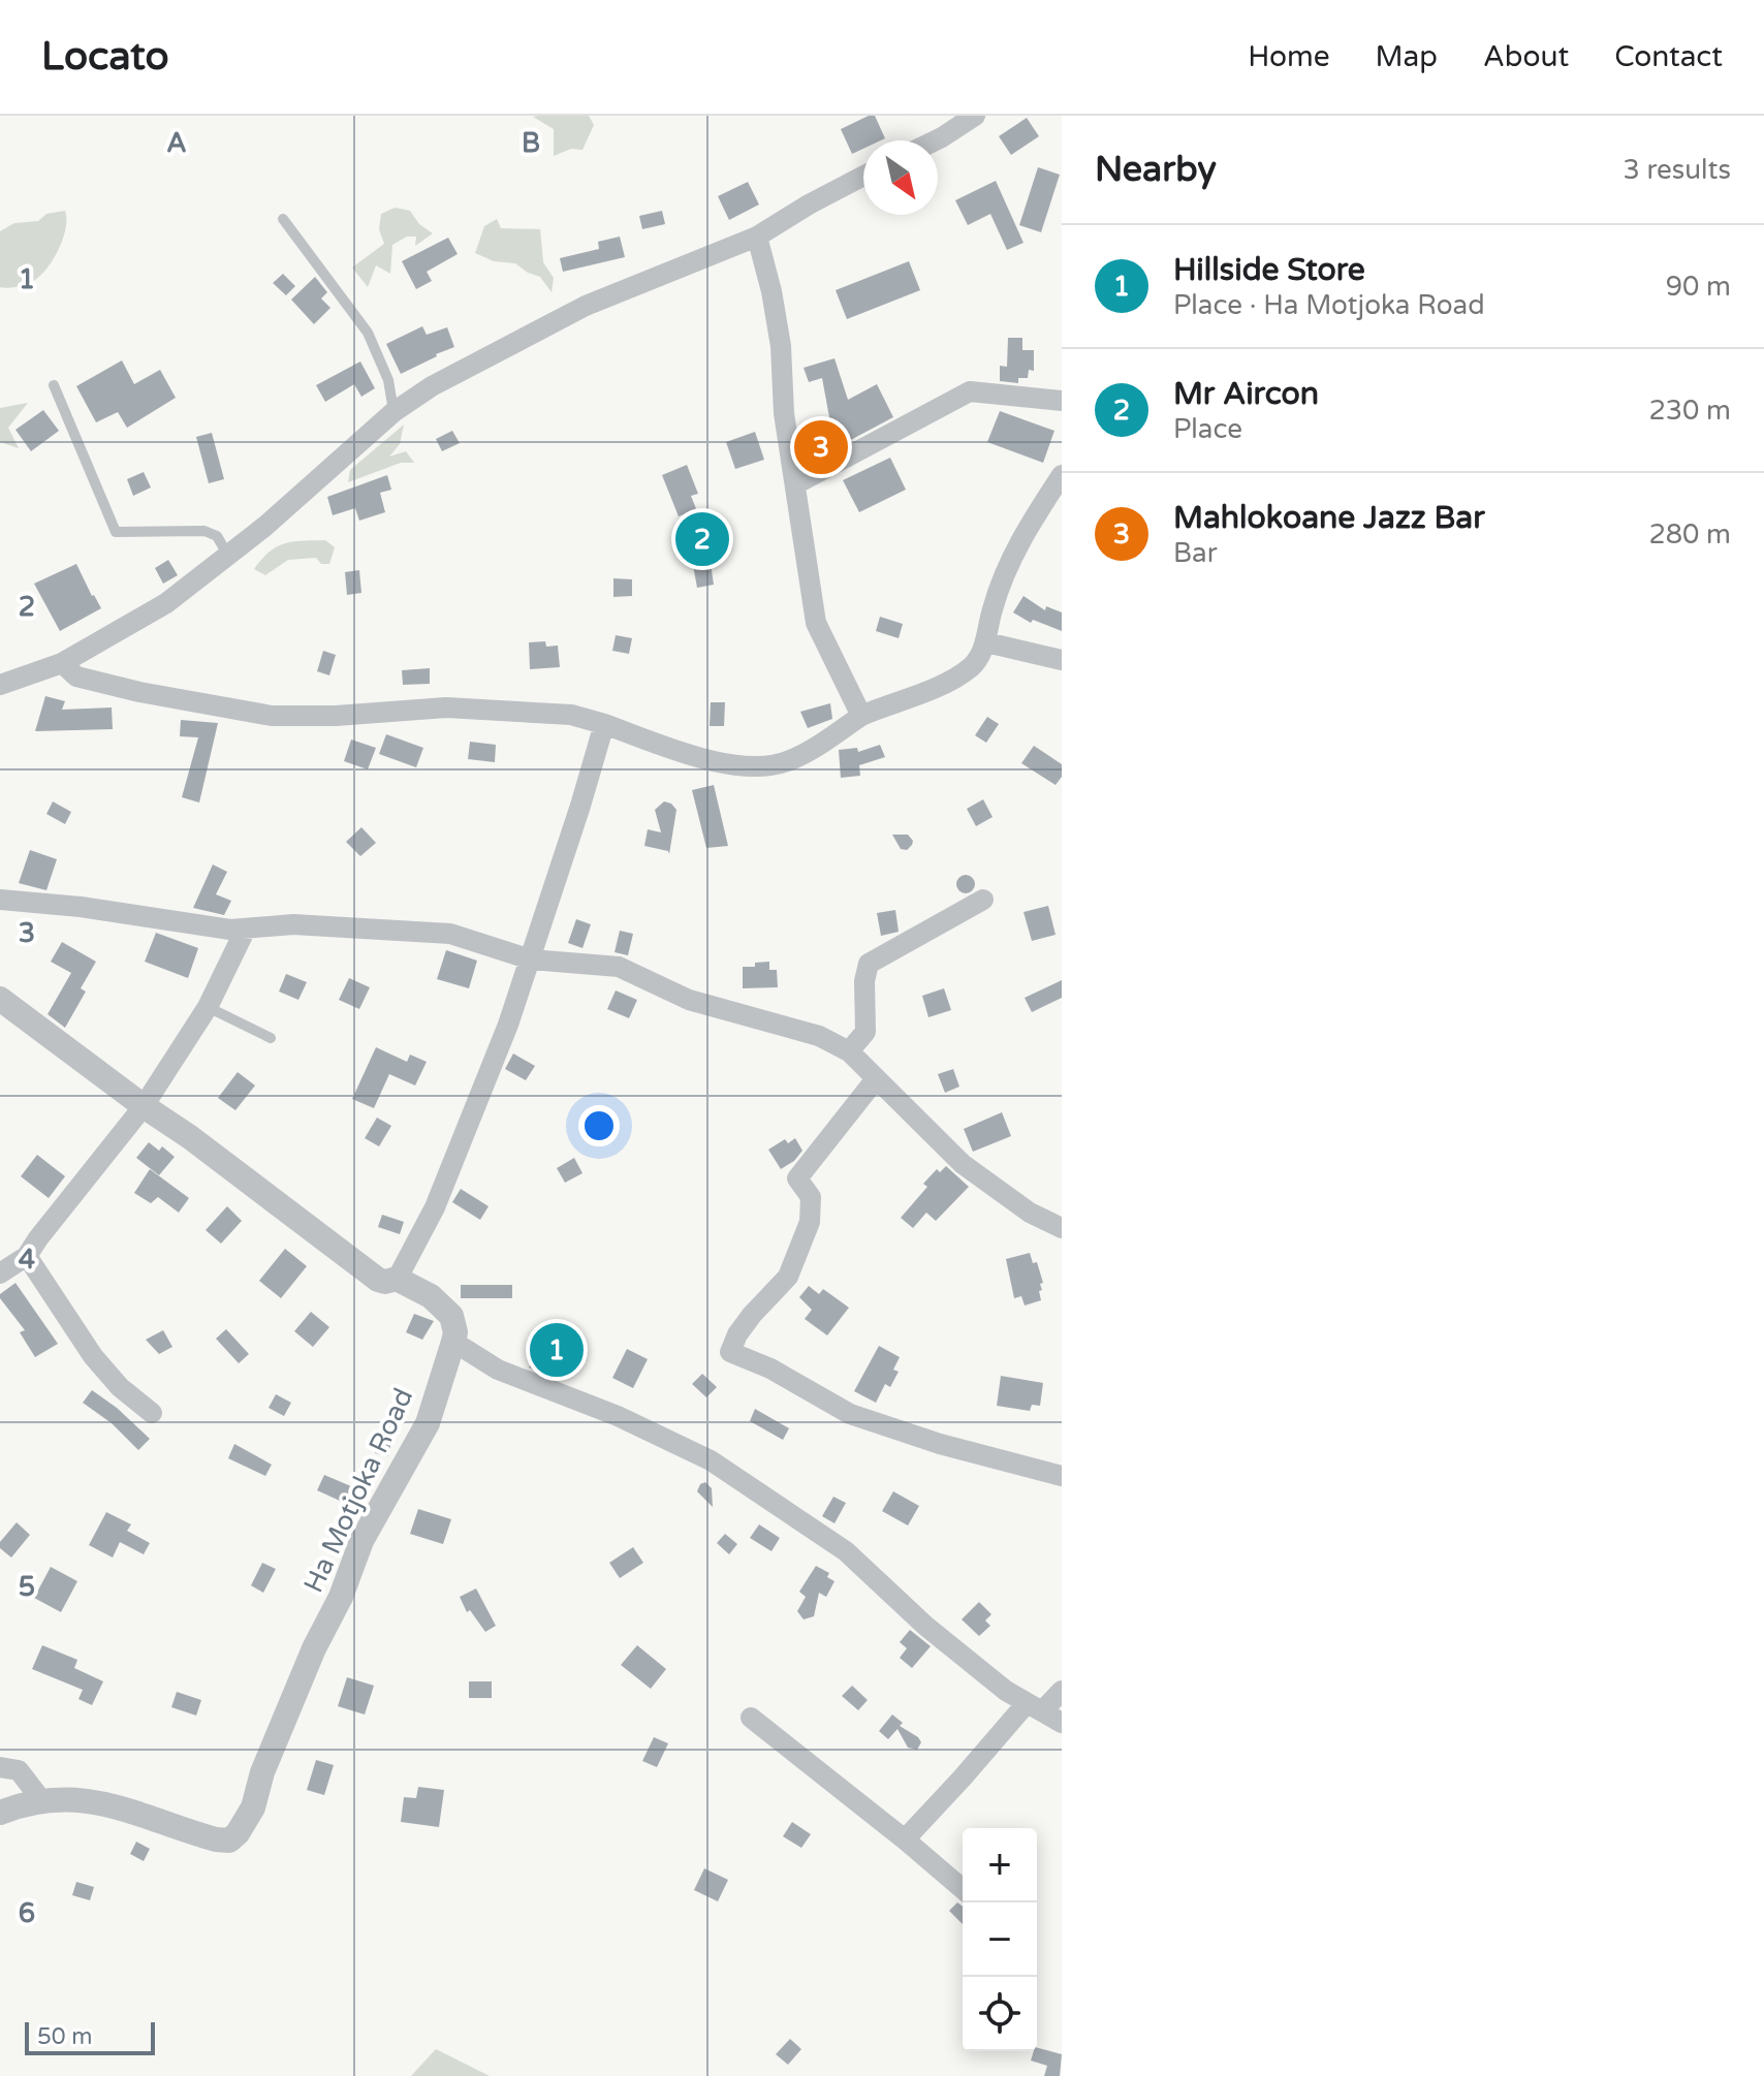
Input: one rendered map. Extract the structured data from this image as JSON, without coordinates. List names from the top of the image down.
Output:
{
  "streets": {
    "street": ["Ha Motjoka Road"]
  },
  "scale_bar": "50 m",
  "north": "bottom right",
  "page": {
    "header": "Locato",
    "nav": [
      "Home",
      "Map",
      "About",
      "Contact"
    ],
    "heading": ["Nearby", "3 results"],
    "list": [
      {
        "mark": "1",
        "name": "Hillside Store",
        "note": "Place · Ha Motjoka Road",
        "value": "90 m"
      },
      {
        "mark": "2",
        "name": "Mr Aircon",
        "note": "Place",
        "value": "230 m"
      },
      {
        "mark": "3",
        "name": "Mahlokoane Jazz Bar",
        "note": "Bar",
        "value": "280 m"
      }
    ],
    "pins": ["3", "2", "1"],
    "map_buttons": ["+", "−"],
    "scale": "50 m"
  },
  "grid": {
    "columns": ["A", "B"],
    "rows": [
      "1",
      "2",
      "3",
      "4",
      "5",
      "6"
    ]
  }
}
